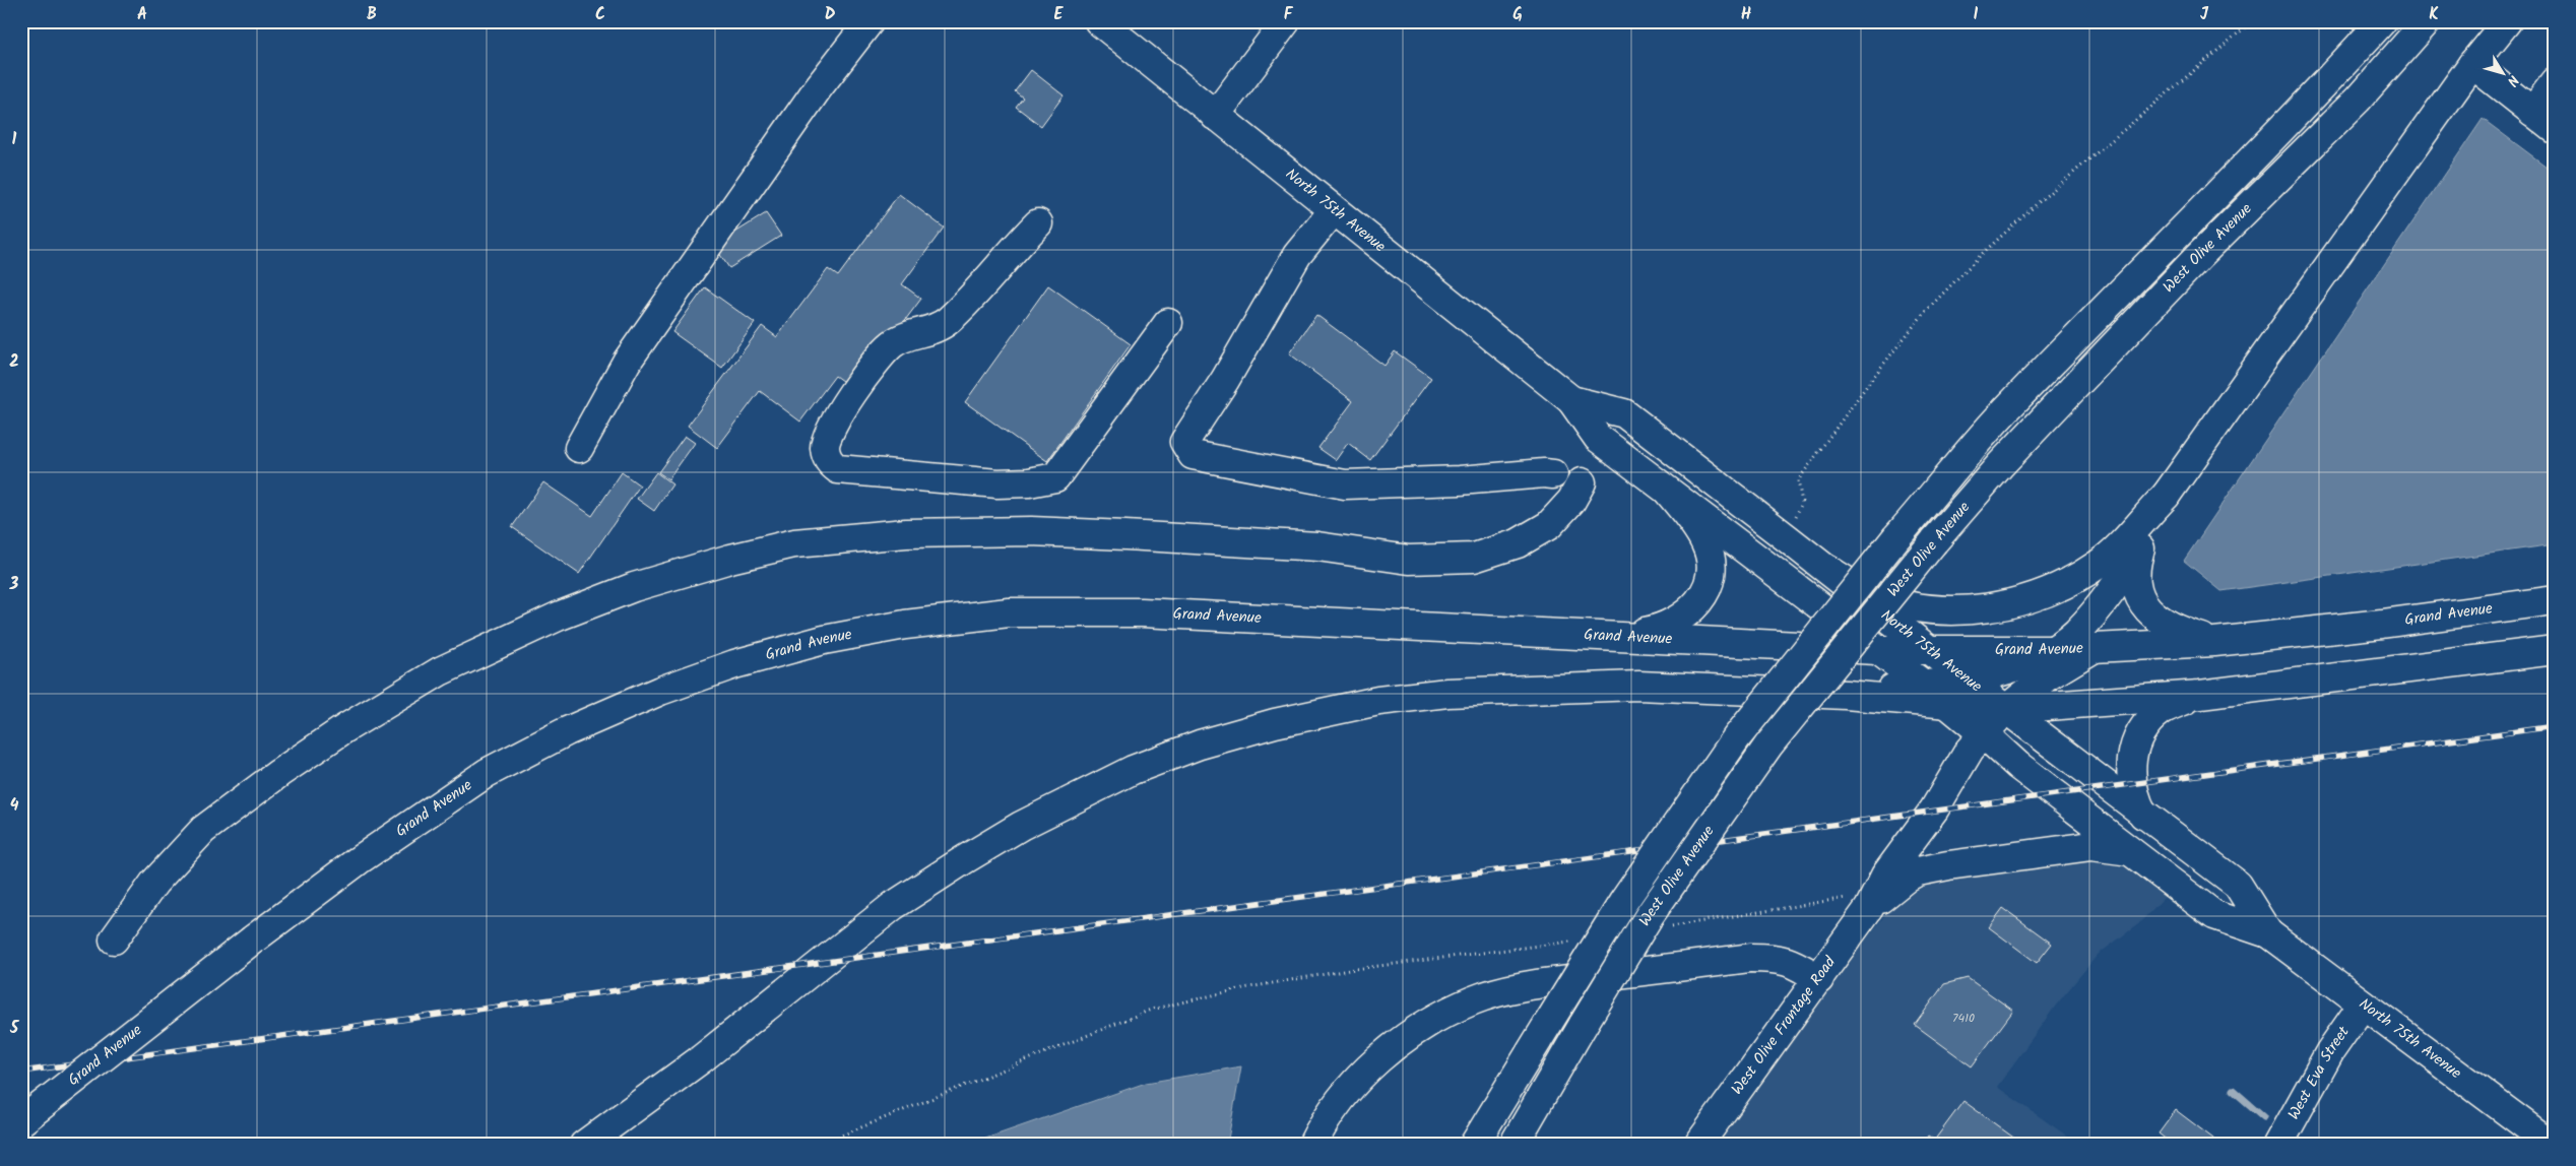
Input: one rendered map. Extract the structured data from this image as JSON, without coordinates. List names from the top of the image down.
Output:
{
  "streets": {
    "main road": [
      "North 75th Avenue",
      "West Olive Avenue",
      "Grand Avenue",
      "West Olive Frontage Road",
      "West Eva Street"
    ]
  },
  "crossings": [
    ["North 75th Avenue", "Grand Avenue"],
    ["North 75th Avenue", "West Eva Street"]
  ],
  "house_numbers": ["7410"],
  "north": "bottom right",
  "grid": {
    "columns": [
      "A",
      "B",
      "C",
      "D",
      "E",
      "F",
      "G",
      "H",
      "I",
      "J",
      "K"
    ],
    "rows": [
      "1",
      "2",
      "3",
      "4",
      "5"
    ]
  }
}
